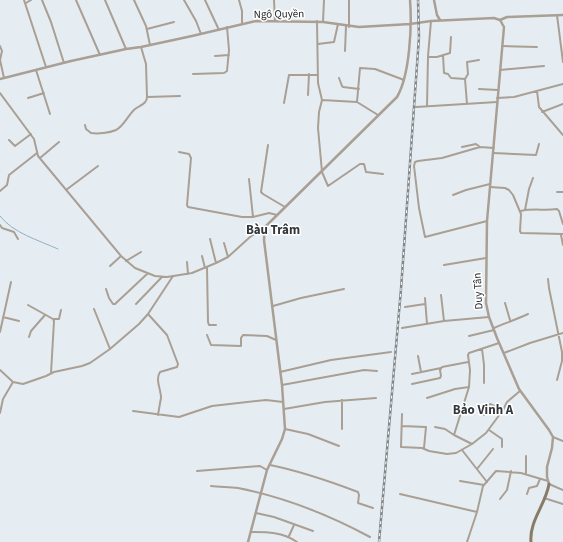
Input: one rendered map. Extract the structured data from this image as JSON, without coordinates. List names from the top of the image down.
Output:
{
  "streets": {
    "street": ["Ngô Quyền", "Duy Tân"]
  },
  "crossings": [
    ["Ngô Quyền", "Duy Tân"]
  ],
  "districts": ["Bàu Trâm", "Bảo Vinh A"]
}
